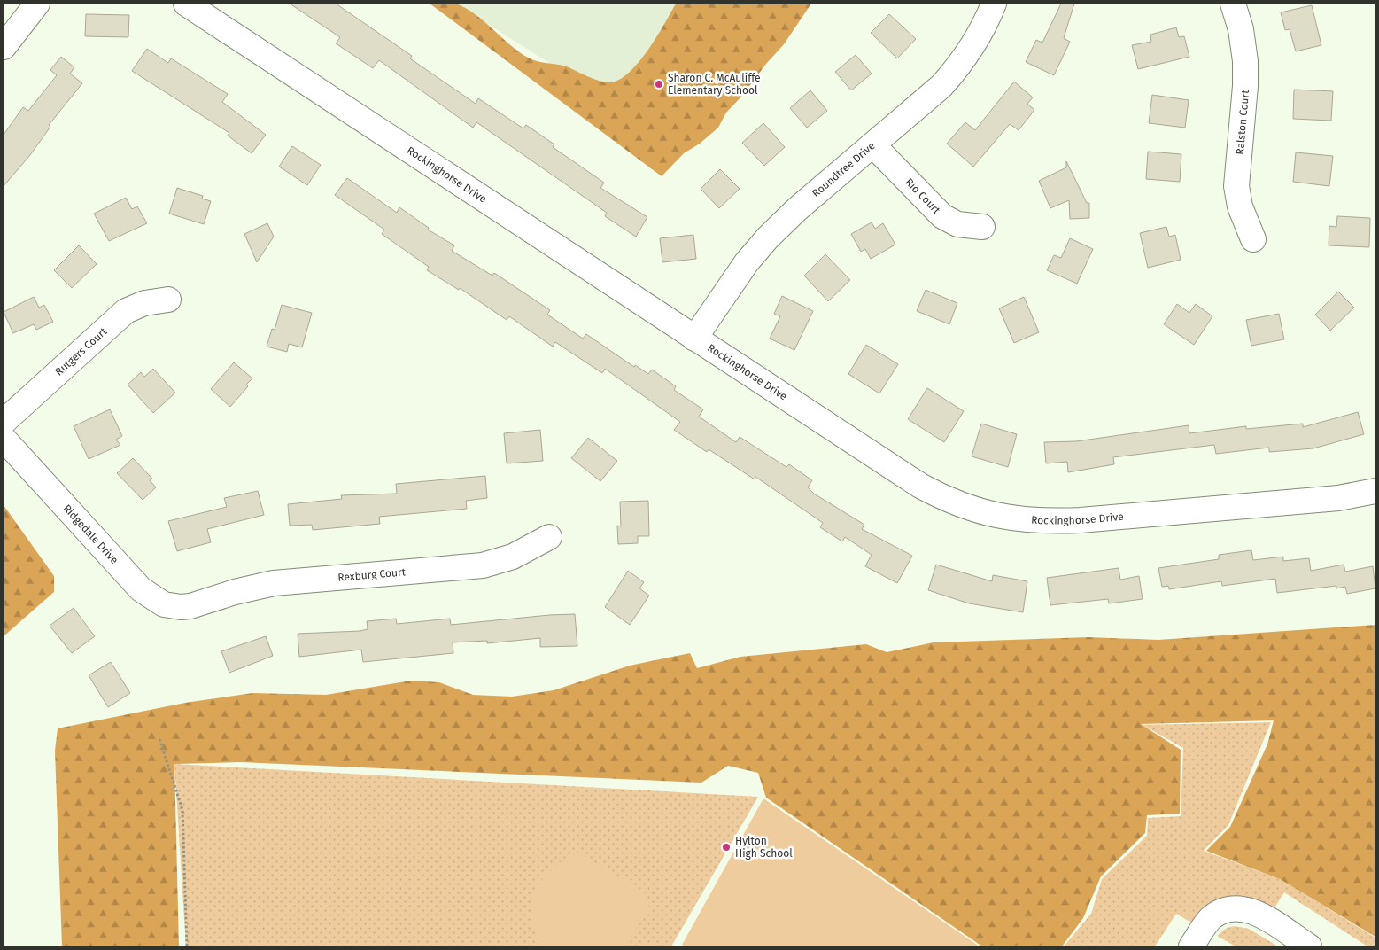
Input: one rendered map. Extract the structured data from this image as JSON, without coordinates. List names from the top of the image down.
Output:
{
  "streets": {
    "street": [
      "Ralston Court",
      "Roundtree Drive",
      "Rockinghorse Drive",
      "Rio Court",
      "Rutgers Court",
      "Ridgedale Drive",
      "Rexburg Court"
    ]
  },
  "crossings": [
    ["Roundtree Drive", "Rockinghorse Drive"],
    ["Roundtree Drive", "Rio Court"],
    ["Ridgedale Drive", "Rexburg Court"]
  ],
  "places": ["Sharon C. McAuliffe Elementary School", "Hylton High School"]
}
